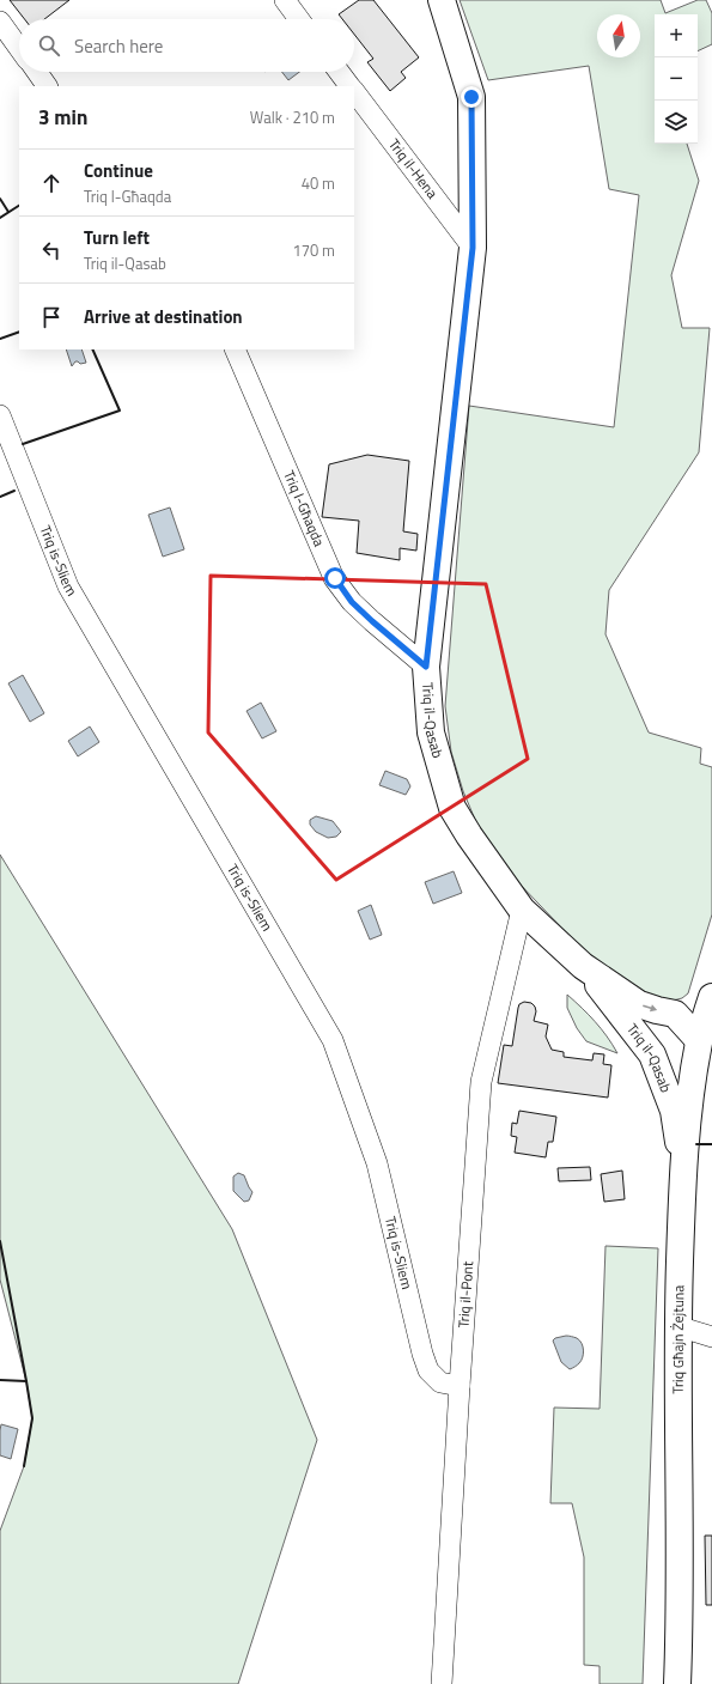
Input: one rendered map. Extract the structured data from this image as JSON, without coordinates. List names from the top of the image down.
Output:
{
  "streets": {
    "street": [
      "Triq il-Hena",
      "Triq l-Għaqda",
      "Triq is-Sliem",
      "Triq il-Qasab",
      "Triq il-Pont",
      "Triq Għajn Żejtuna"
    ]
  },
  "crossings": [
    ["Triq il-Hena", "Triq il-Qasab"],
    ["Triq l-Għaqda", "Triq il-Qasab"],
    ["Triq is-Sliem", "Triq il-Pont"],
    ["Triq il-Qasab", "Triq il-Pont"],
    ["Triq il-Qasab", "Triq Għajn Żejtuna"]
  ],
  "north": "top",
  "page": {
    "map_buttons": ["+", "−"],
    "search": "Search here",
    "heading": ["3 min", "Walk · 210 m"],
    "list": [
      ["Continue", "Triq l-Għaqda", "40 m"],
      ["Turn left", "Triq il-Qasab", "170 m"],
      "Arrive at destination"
    ]
  }
}
